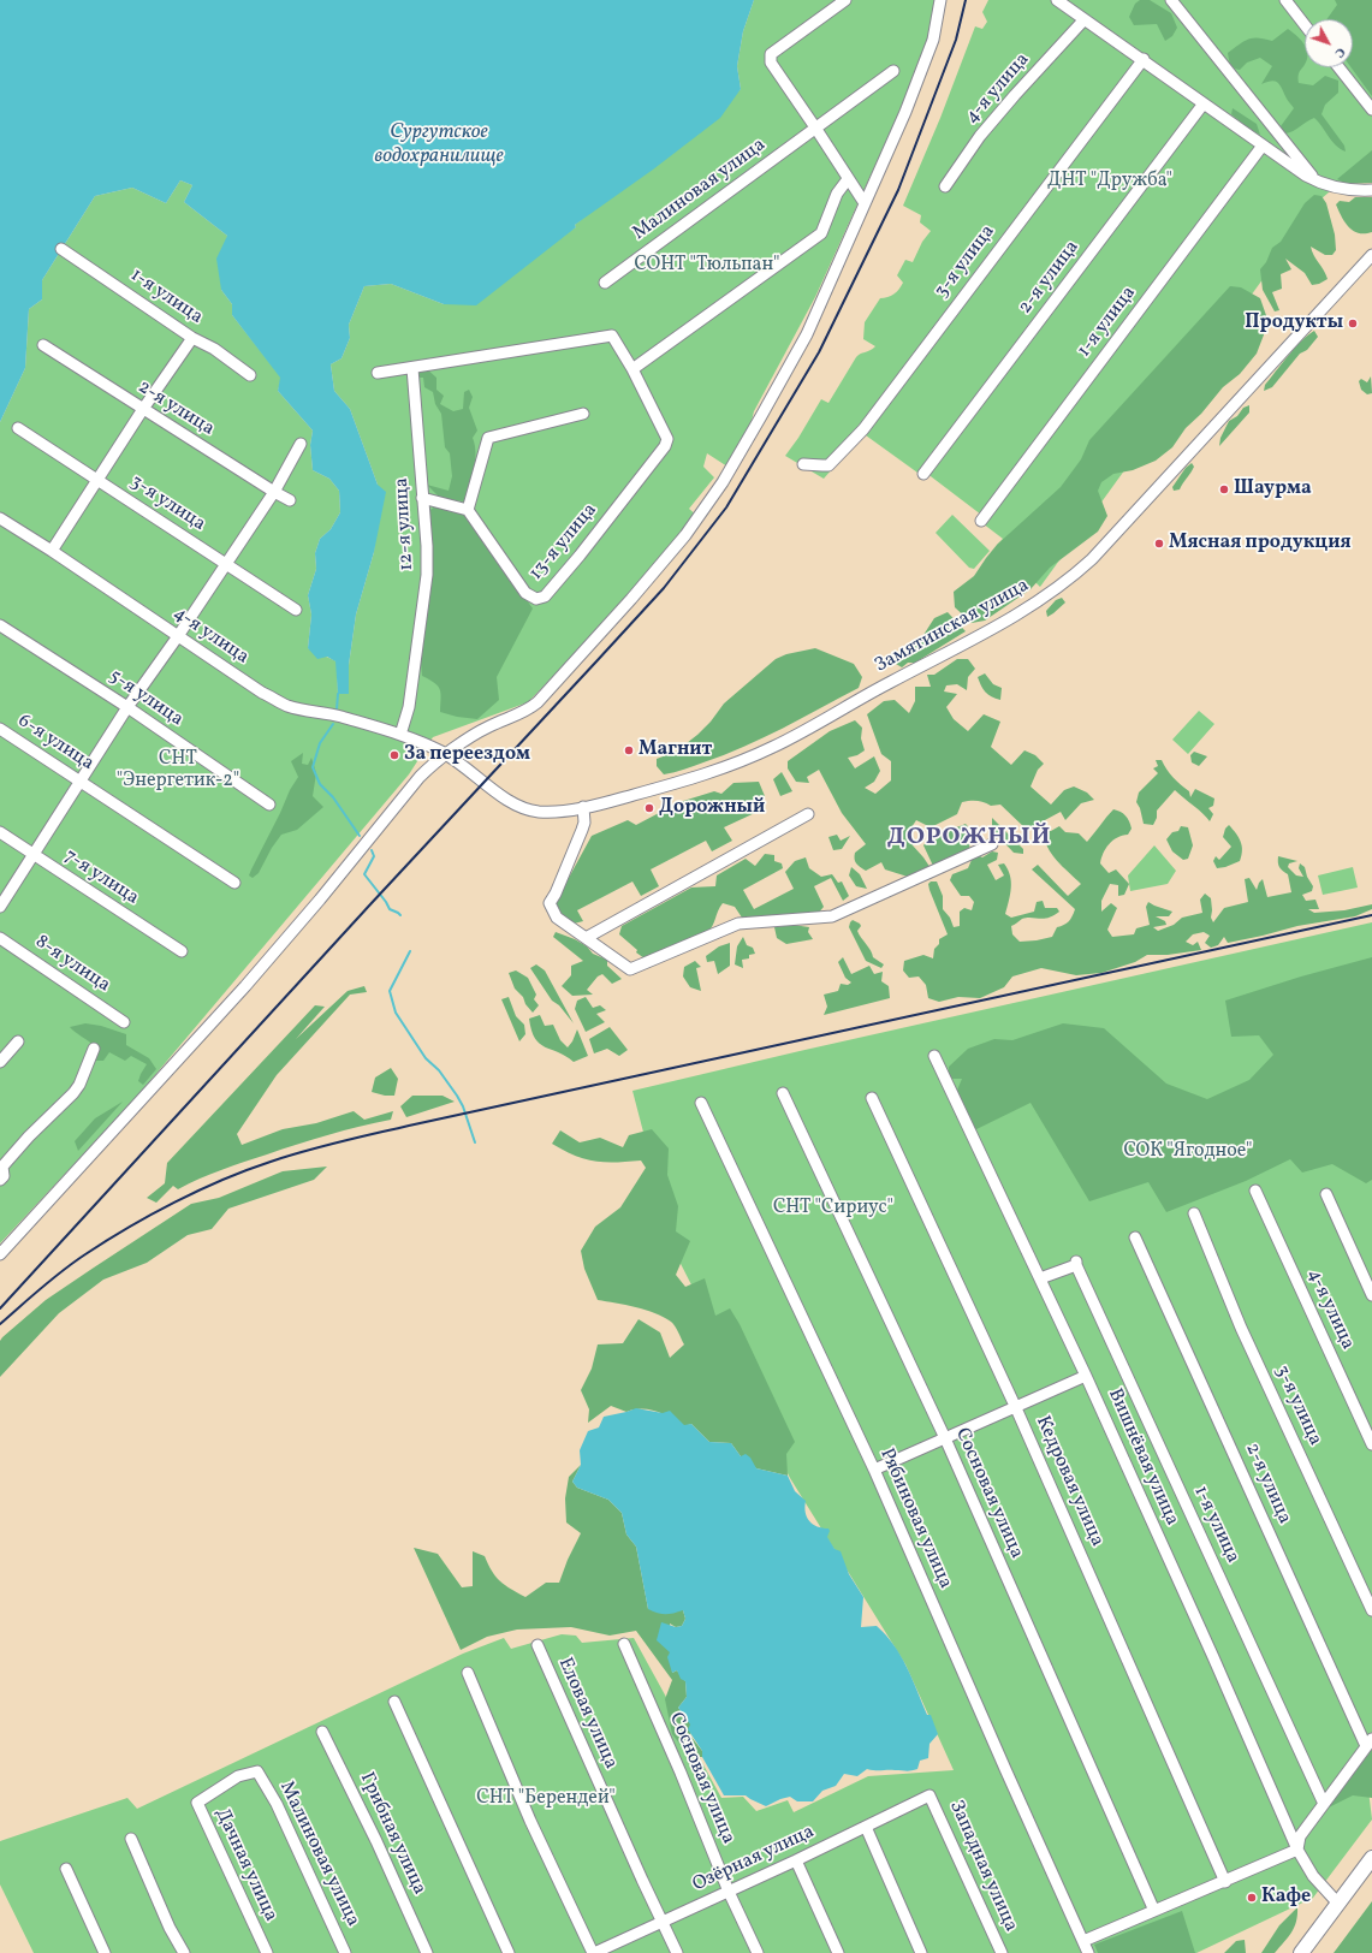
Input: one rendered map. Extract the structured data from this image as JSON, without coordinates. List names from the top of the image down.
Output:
{
  "streets": {
    "street": [
      "4-я улица",
      "Малиновая улица",
      "3-я улица",
      "2-я улица",
      "1-я улица",
      "12-я улица",
      "13-я улица",
      "Замятинская улица",
      "5-я улица",
      "6-я улица",
      "7-я улица",
      "8-я улица",
      "Вишнёвая улица",
      "Кедровая улица",
      "Сосновая улица",
      "Рябиновая улица",
      "Еловая улица",
      "Грибная улица",
      "Озёрная улица",
      "Дачная улица",
      "Западная улица"
    ]
  },
  "crossings": [
    ["4-я улица", "12-я улица"],
    ["4-я улица", "Замятинская улица"],
    ["Малиновая улица", "Дачная улица"],
    ["1-я улица", "Вишнёвая улица"],
    ["Сосновая улица", "Озёрная улица"],
    ["Еловая улица", "Озёрная улица"],
    ["Озёрная улица", "Западная улица"]
  ],
  "districts": ["ДОРОЖНЫЙ"],
  "water": ["Сургутское водохранилище"],
  "parks": [
    "ДНТ \"Дружба\"",
    "СОНТ \"Тюльпан\"",
    "СHТ \"Энергетик-2\"",
    "СОК \"Ягодное\"",
    "СНТ \"Сириус\"",
    "СНТ \"Берендей\""
  ],
  "places": [
    "Продукты",
    "Шаурма",
    "Мясная продукция",
    "Магнит",
    "За переездом",
    "Дорожный",
    "Кафе"
  ],
  "north": "bottom right"
}
